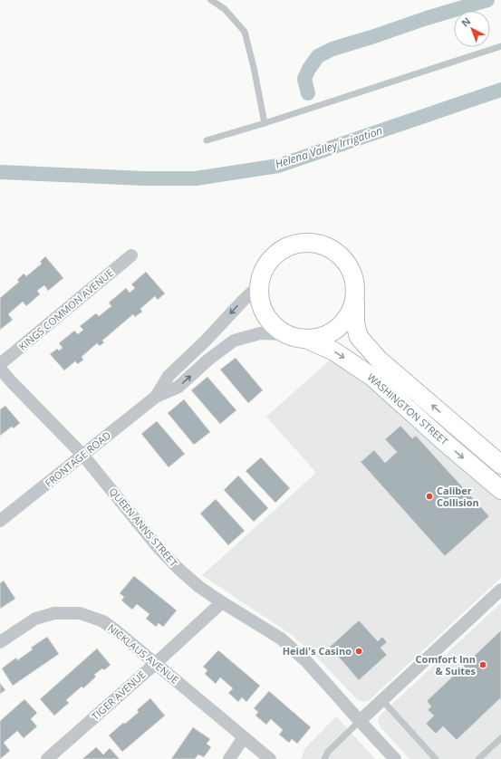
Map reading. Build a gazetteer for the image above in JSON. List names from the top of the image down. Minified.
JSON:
{"streets":{"street":["KINGS COMMON AVENUE","WASHINGTON STREET","FRONTAGE ROAD","QUEEN ANNS STREET","NICKLAUS AVENUE","TIGER AVENUE"]},"crossings":[["WASHINGTON STREET","FRONTAGE ROAD"],["FRONTAGE ROAD","QUEEN ANNS STREET"],["QUEEN ANNS STREET","TIGER AVENUE"],["NICKLAUS AVENUE","TIGER AVENUE"]],"water":["Helena Valley Irrigation"],"places":["Caliber Collision","Heidi's Casino","Comfort Inn & Suites"],"north":"top left"}
